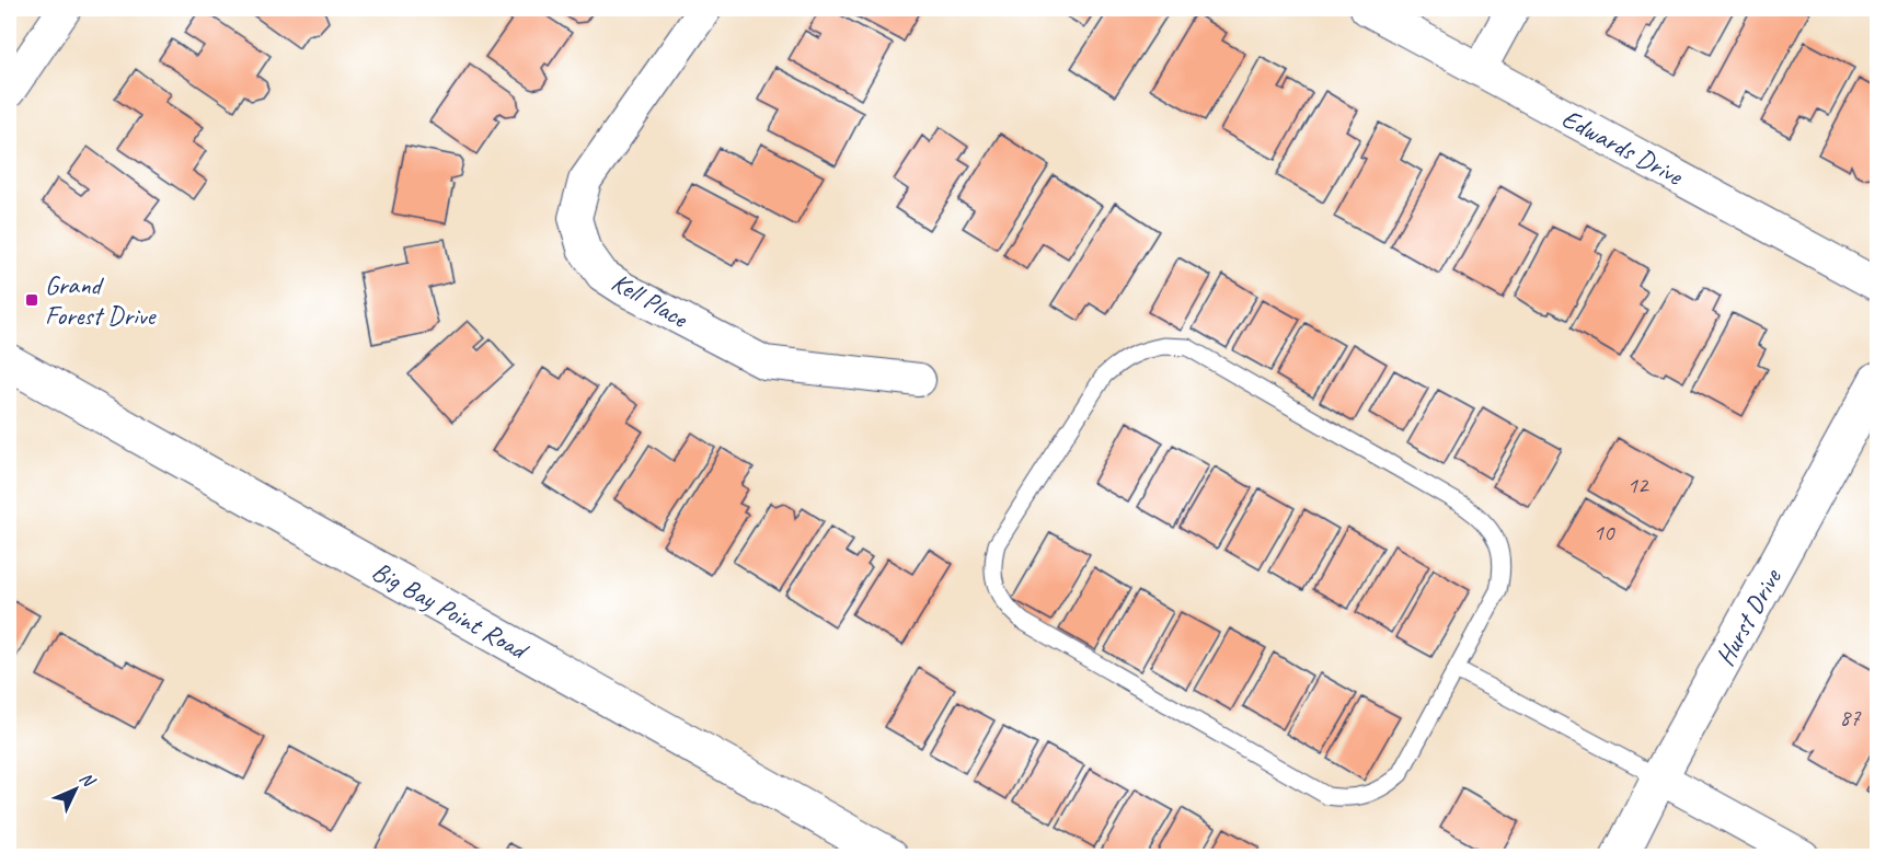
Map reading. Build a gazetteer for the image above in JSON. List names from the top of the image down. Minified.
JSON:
{"streets":{"main road":["Big Bay Point Road","Hurst Drive"],"street":["Edwards Drive","Kell Place"]},"places":{"transit":["Grand Forest Drive"]},"house_numbers":["12","10","87"],"north":"top right"}
